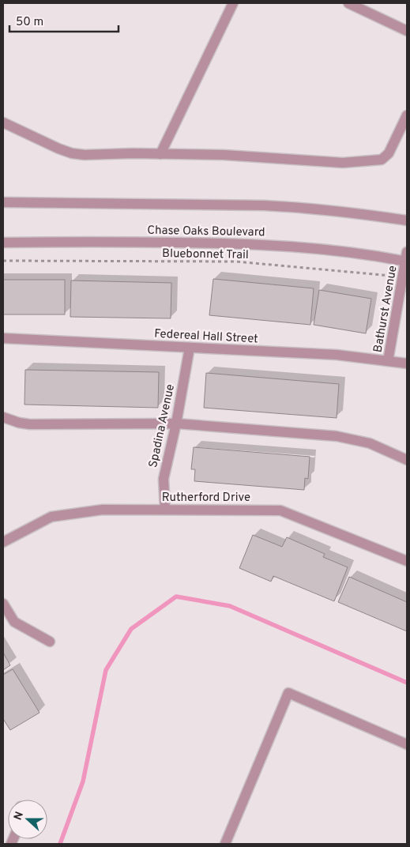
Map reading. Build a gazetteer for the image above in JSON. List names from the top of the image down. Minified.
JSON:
{"streets":{"street":["Chase Oaks Boulevard","Bathurst Avenue","Federeal Hall Street","Spadina Avenue","Rutherford Drive"],"path":["Bluebonnet Trail"]},"crossings":[["Chase Oaks Boulevard","Bathurst Avenue"],["Bluebonnet Trail","Bathurst Avenue"],["Bathurst Avenue","Federeal Hall Street"],["Federeal Hall Street","Spadina Avenue"],["Spadina Avenue","Rutherford Drive"]],"scale_bar":"50 m","north":"left"}
